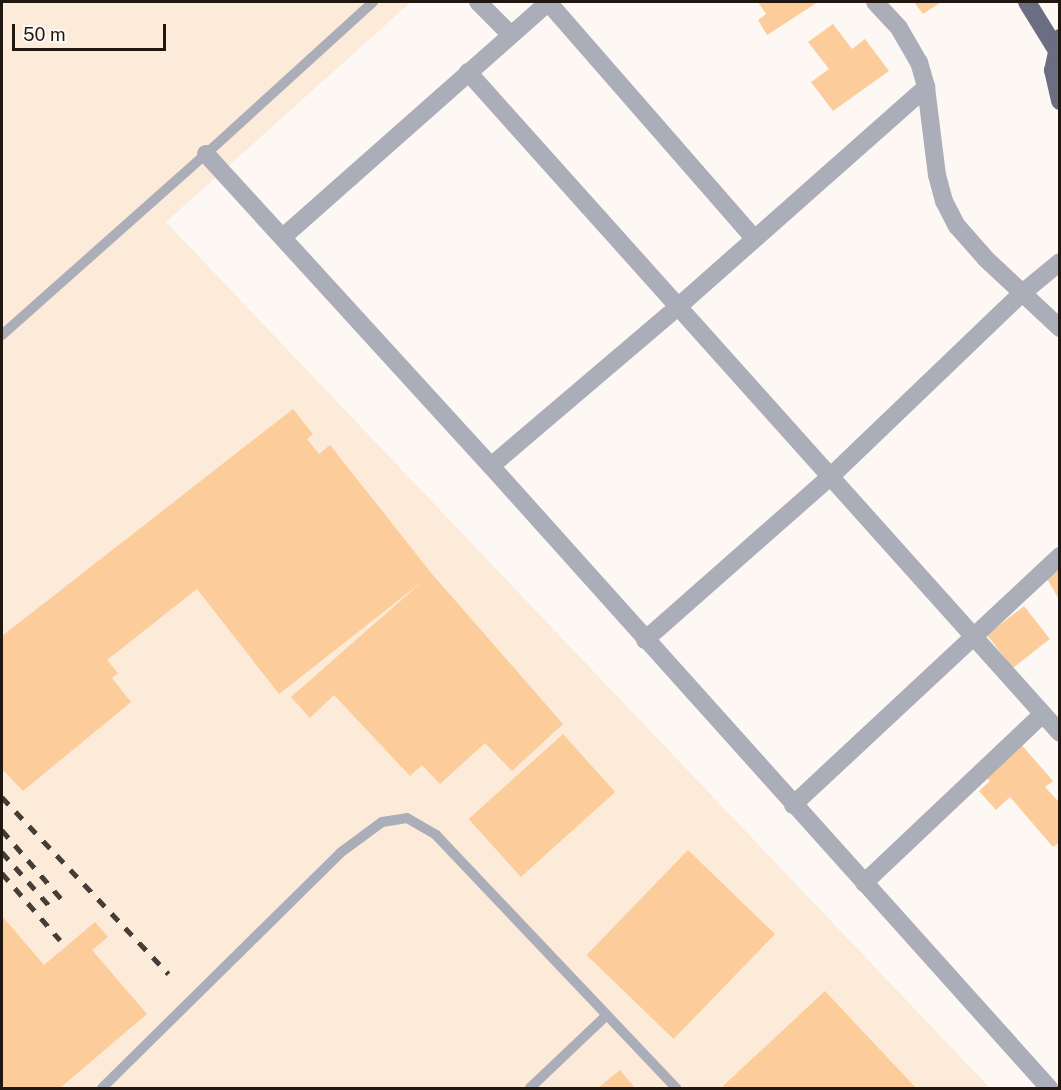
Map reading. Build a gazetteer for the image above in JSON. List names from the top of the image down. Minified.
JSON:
{"scale_bar":"50 m"}
